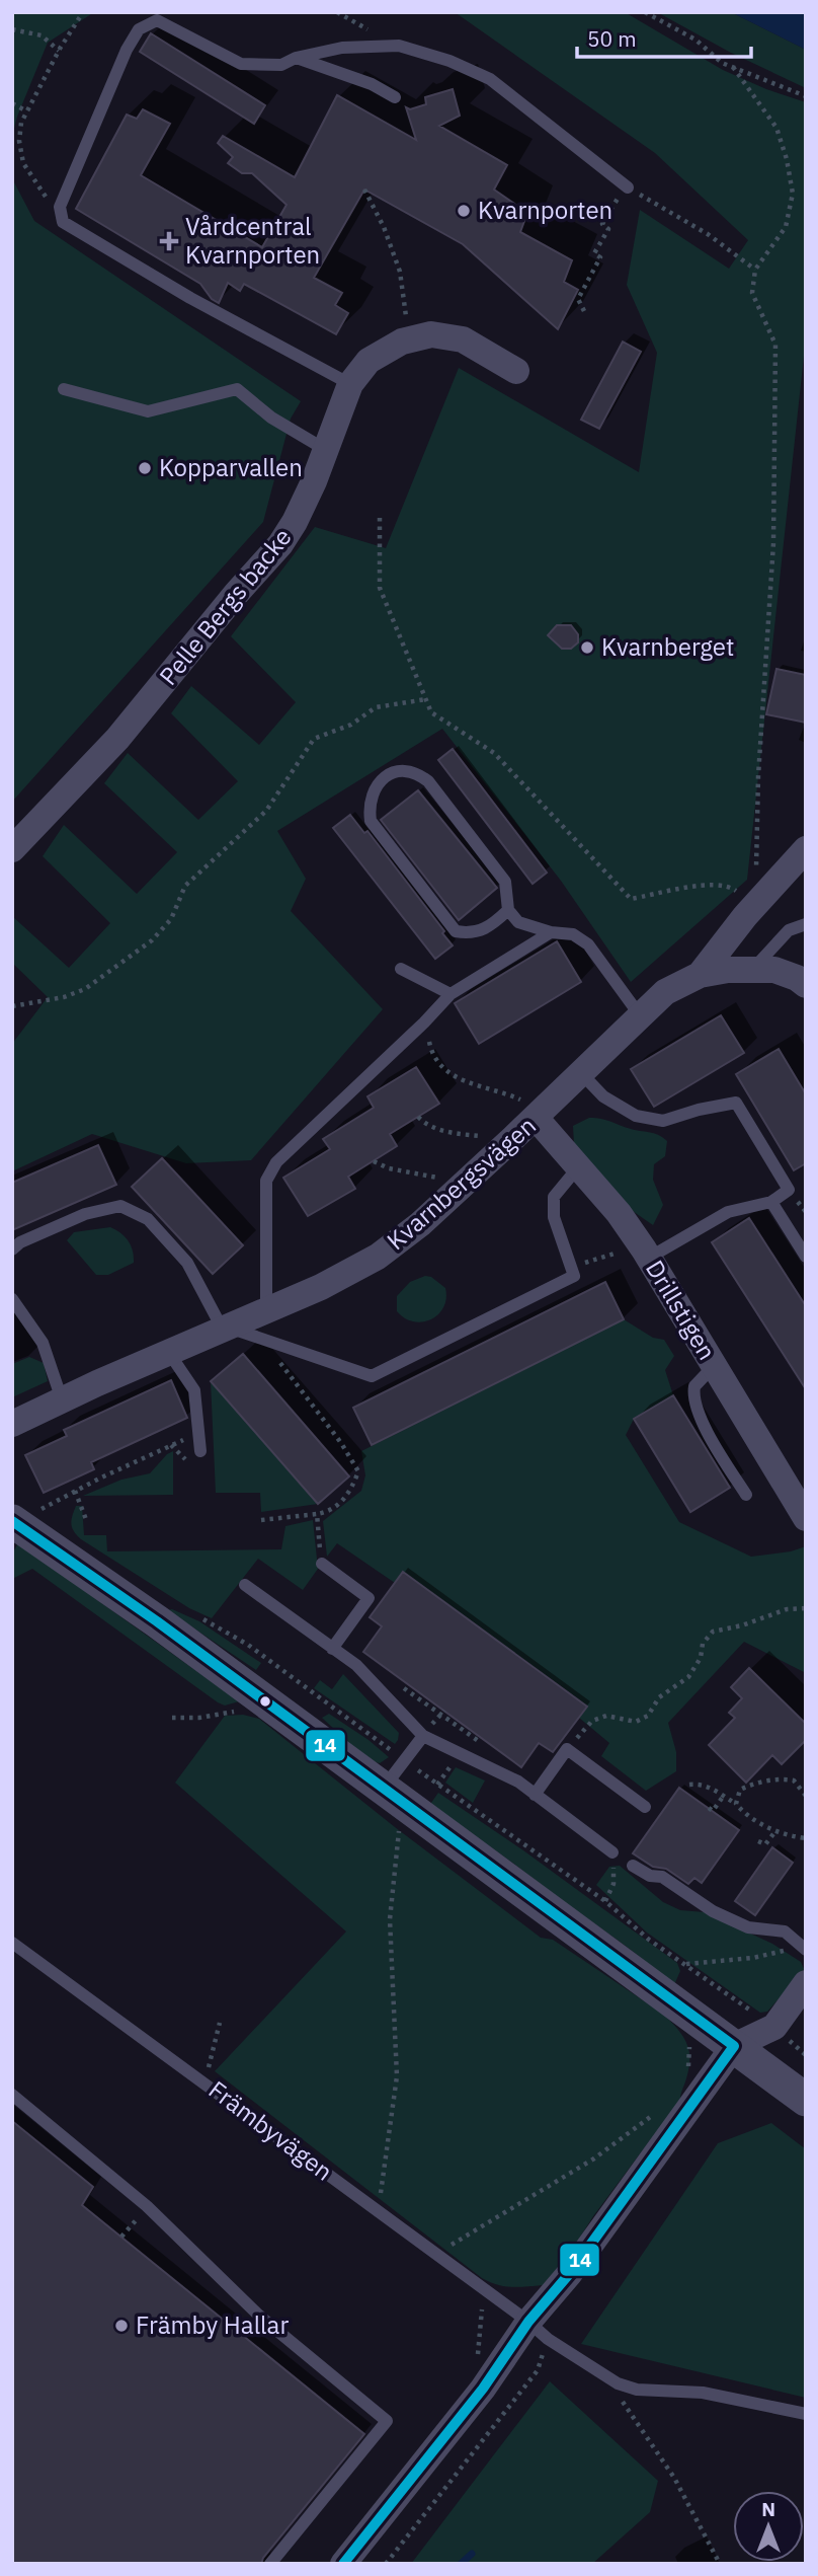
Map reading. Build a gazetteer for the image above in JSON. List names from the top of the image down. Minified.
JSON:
{"streets":{"street":["Pelle Bergs backe","Kvarnbergsvägen","Drillstigen"],"lane":["Främbyvägen"]},"crossings":[["Kvarnbergsvägen","Drillstigen"]],"places":{"other":["Kvarnporten","Kopparvallen","Kvarnberget","Främby Hallar"],"health":["Vårdcentral Kvarnporten"]},"lines":["transit line 14"],"scale_bar":"50 m","north":"top"}
